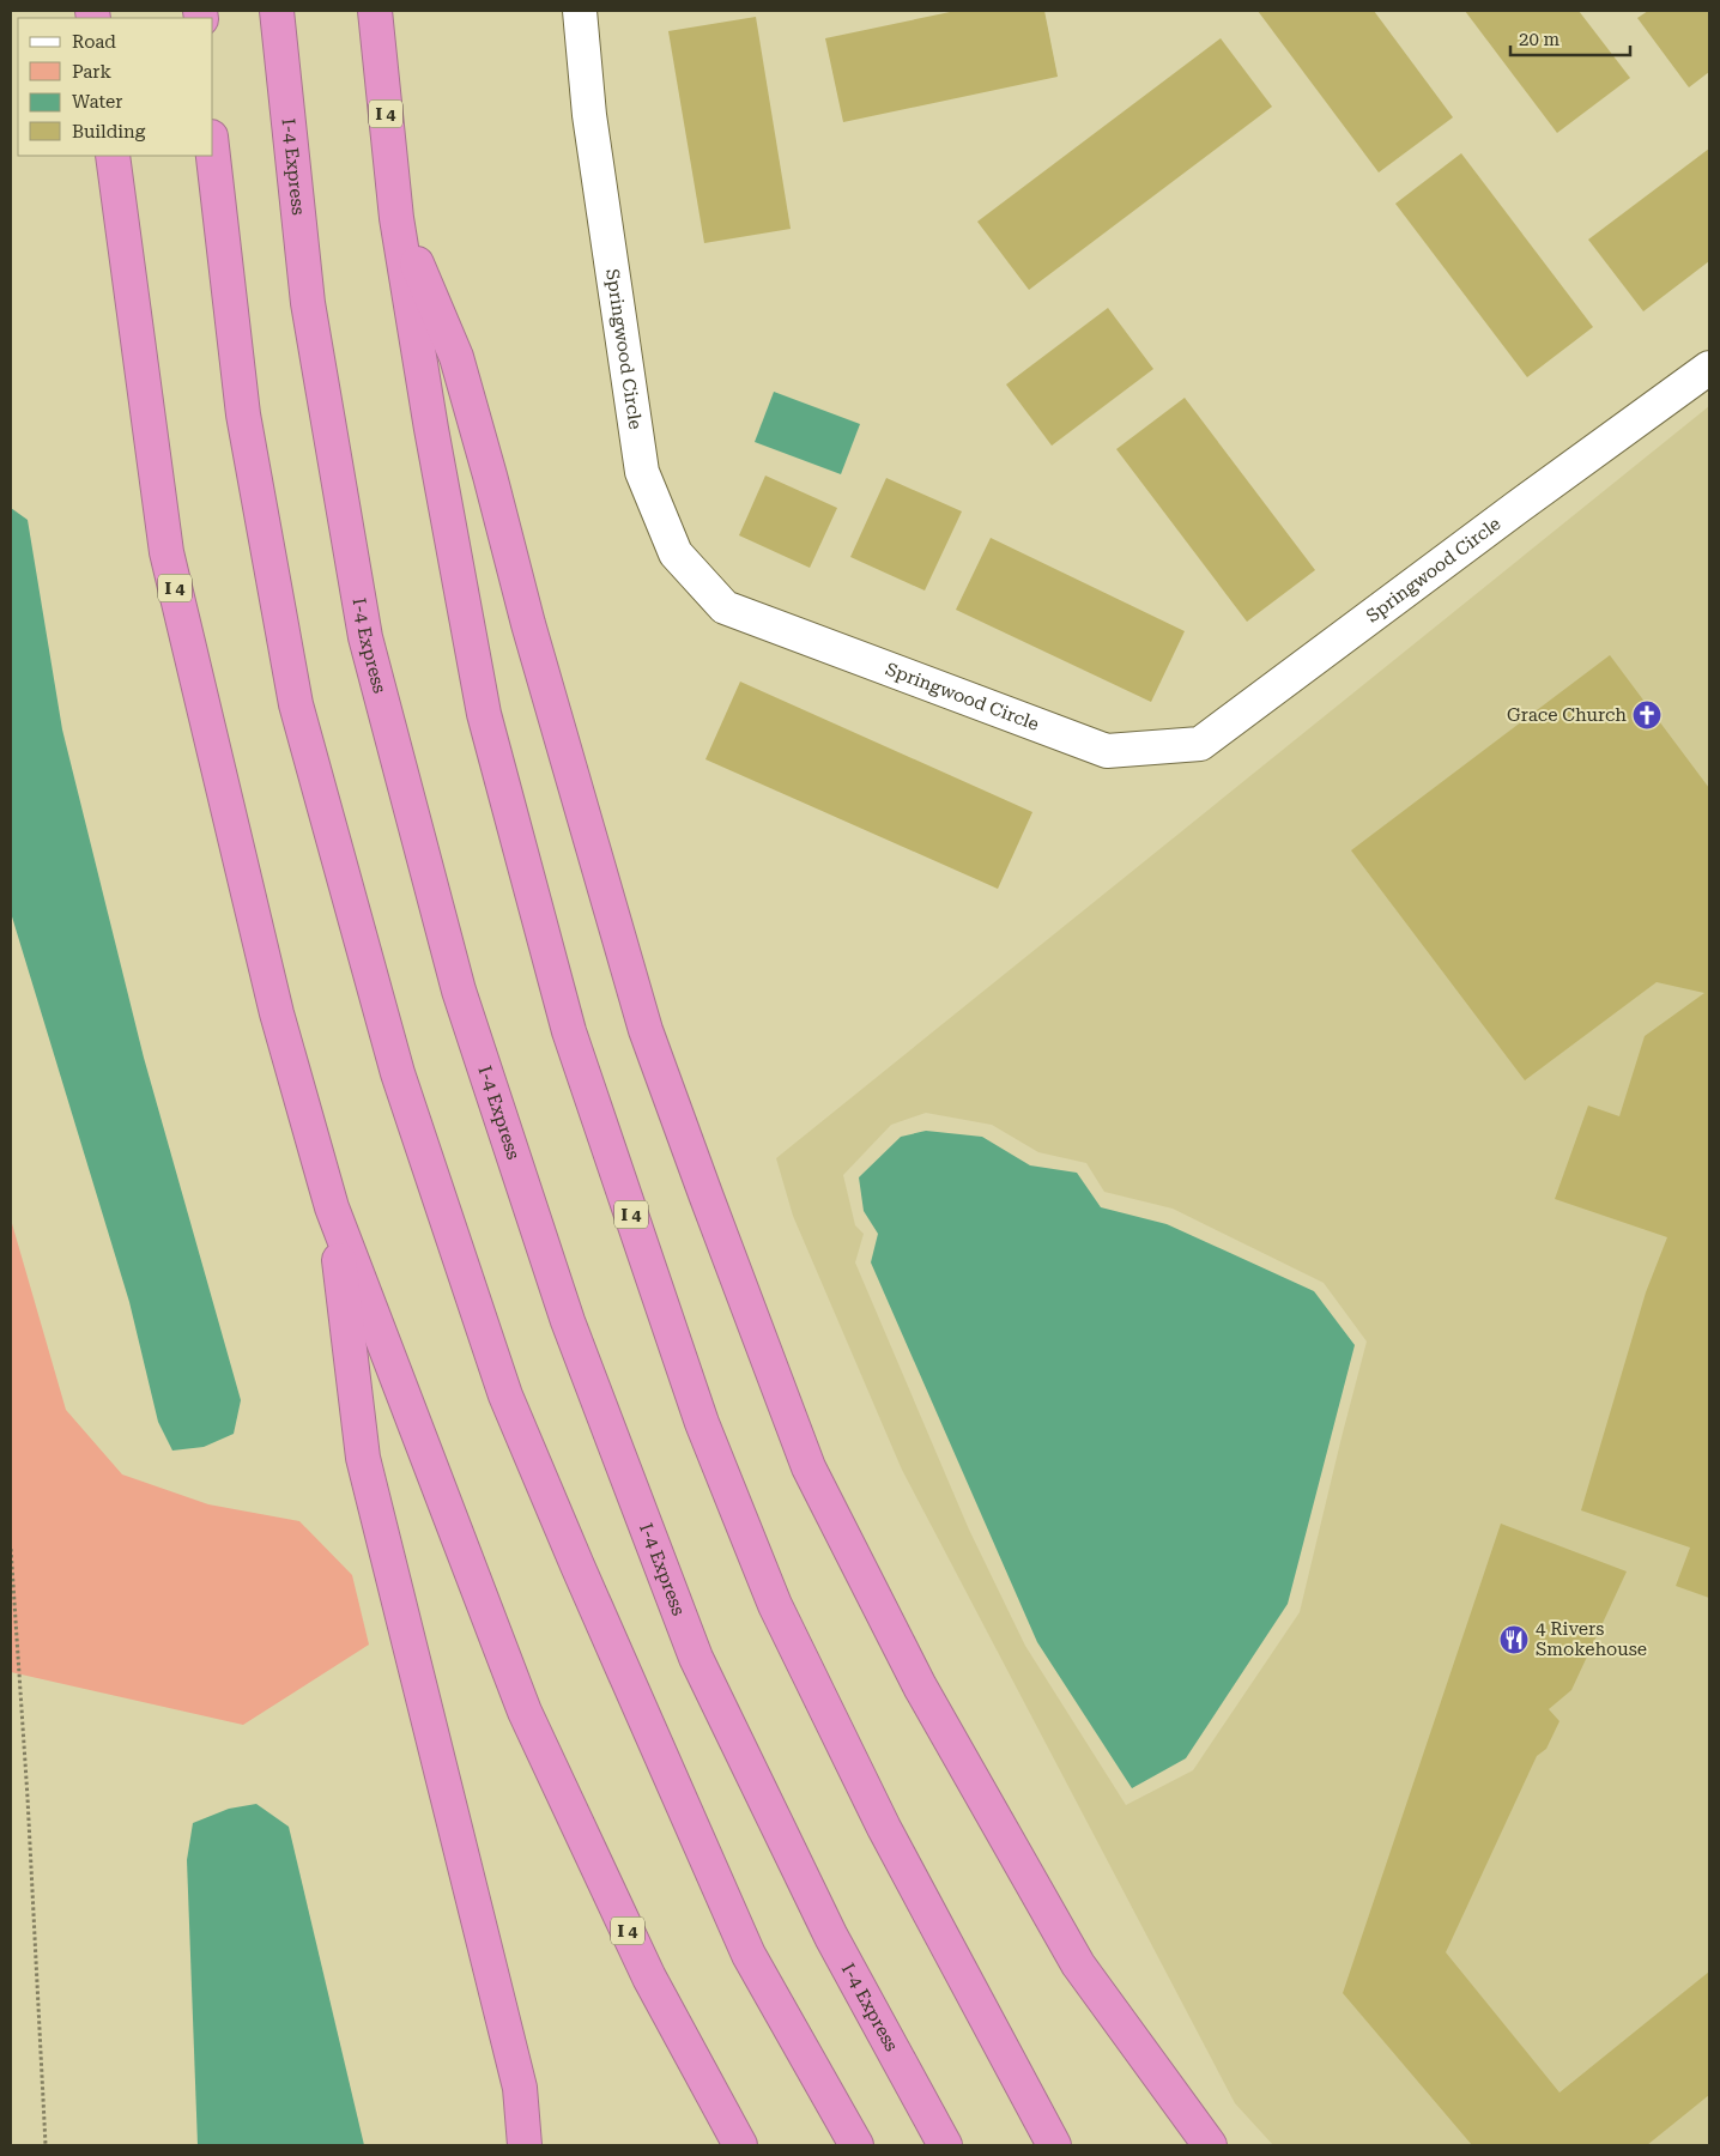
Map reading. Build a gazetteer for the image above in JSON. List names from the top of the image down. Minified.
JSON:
{"streets":{"highway":["I 4","I-4 Express"],"street":["Springwood Circle"]},"places":{"church":["Grace Church"],"restaurant":["4 Rivers Smokehouse"]},"legend":["Road","Park","Water","Building"],"scale_bar":"20 m"}
